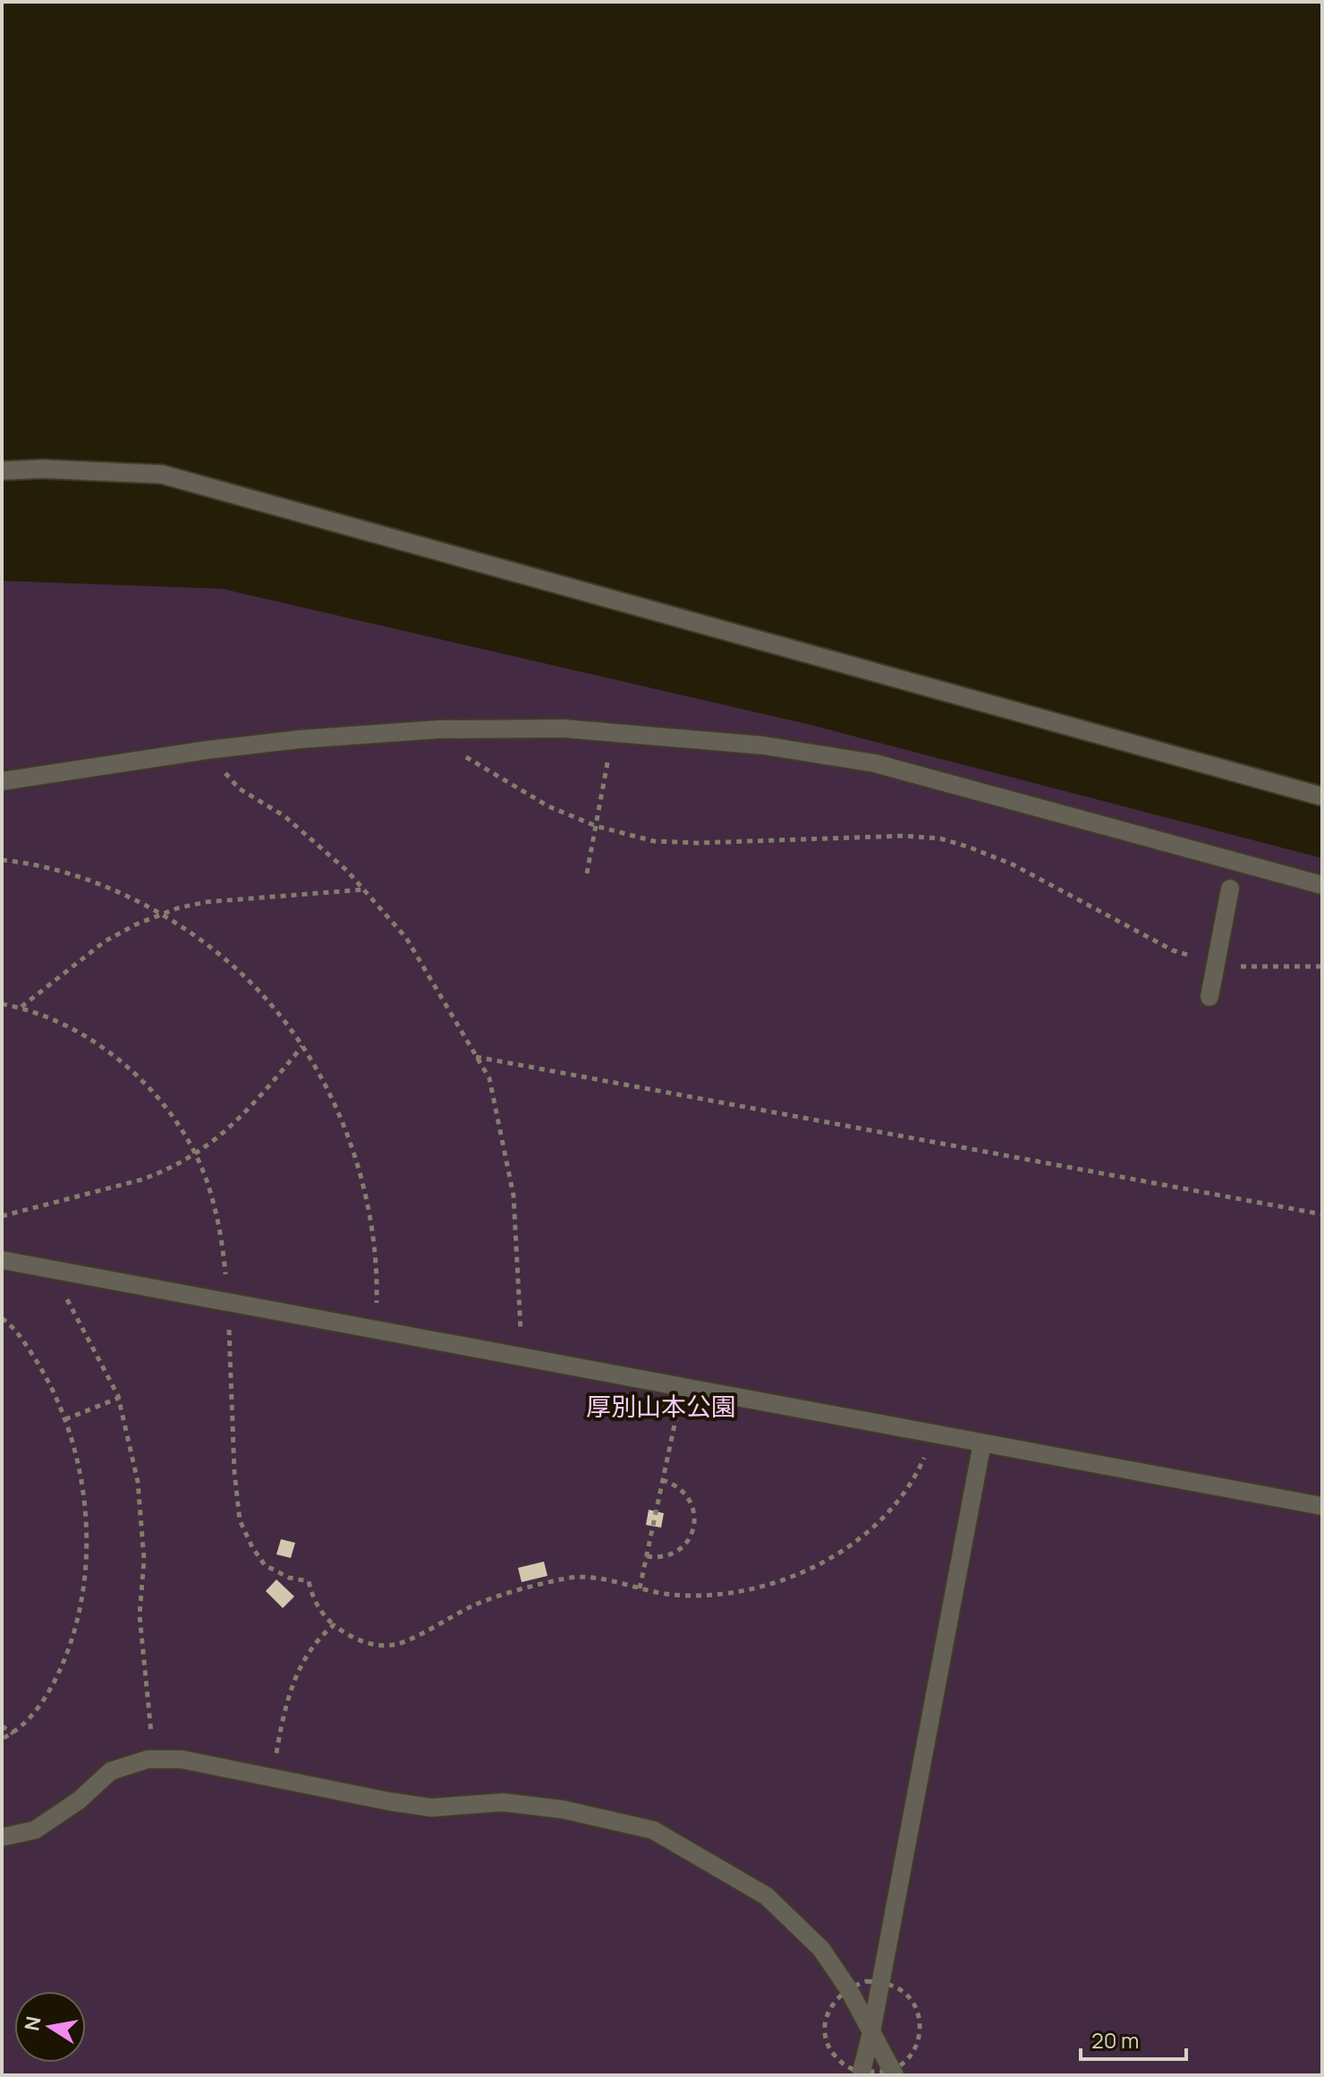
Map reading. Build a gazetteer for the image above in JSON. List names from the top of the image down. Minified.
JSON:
{"parks":["厚別山本公園"],"scale_bar":"20 m","north":"left"}
